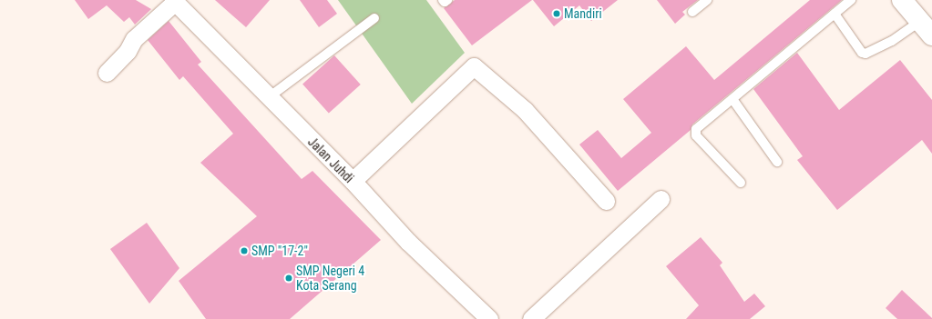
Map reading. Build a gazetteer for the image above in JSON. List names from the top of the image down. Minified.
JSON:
{"streets":{"street":["Jalan Juhdi"]},"places":["Mandiri","SMP \"17-2\"","SMP Negeri 4 Kota Serang"]}
